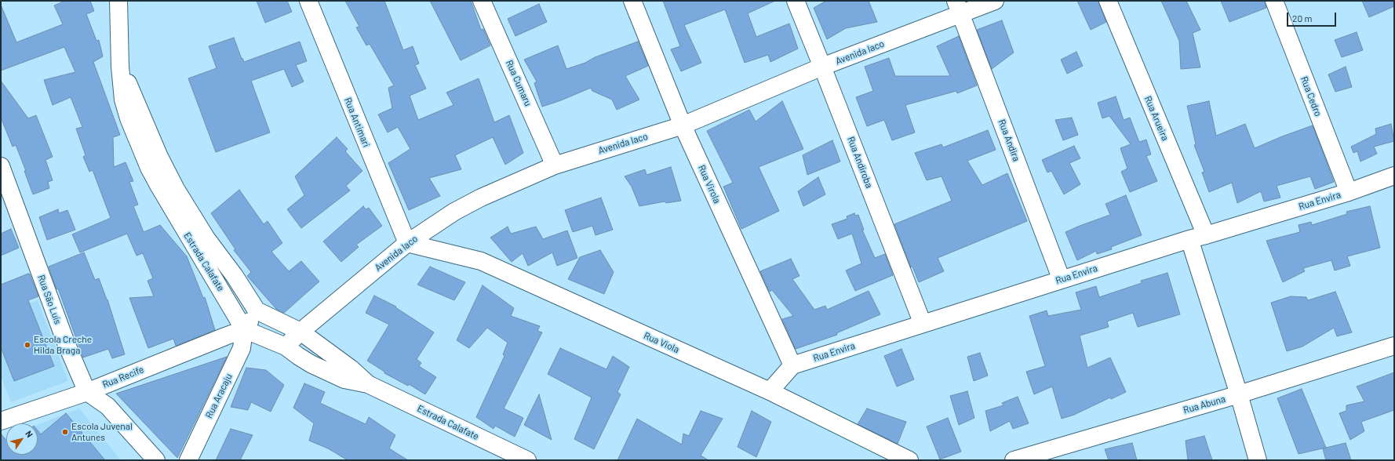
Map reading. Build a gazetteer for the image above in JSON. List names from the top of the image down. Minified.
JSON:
{"streets":{"street":["Avenida Iaco","Rua Cumaru","Rua Cedro","Rua Arueira","Rua Antimari","Rua Andira","Rua Andiroba","Rua Virola","Rua Envira","Estrada Calafate","Rua São Luís","Rua Viola","Rua Recife","Rua Aracaju","Rua Abuna"]},"crossings":[["Avenida Iaco","Rua Cumaru"],["Avenida Iaco","Rua Antimari"],["Avenida Iaco","Rua Andira"],["Avenida Iaco","Rua Andiroba"],["Avenida Iaco","Rua Virola"],["Avenida Iaco","Estrada Calafate"],["Avenida Iaco","Rua Viola"],["Rua Cedro","Rua Envira"],["Rua Arueira","Rua Envira"],["Rua Arueira","Rua Abuna"],["Rua Antimari","Rua Viola"],["Rua Andira","Rua Envira"],["Rua Andiroba","Rua Envira"],["Rua Virola","Rua Envira"],["Estrada Calafate","Rua Recife"],["Estrada Calafate","Rua Aracaju"],["Rua São Luís","Rua Recife"],["Rua Recife","Rua Aracaju"]],"places":["Escola Creche Hilda Braga","Escola Juvenal Antunes"],"scale_bar":"20 m","north":"top right"}
